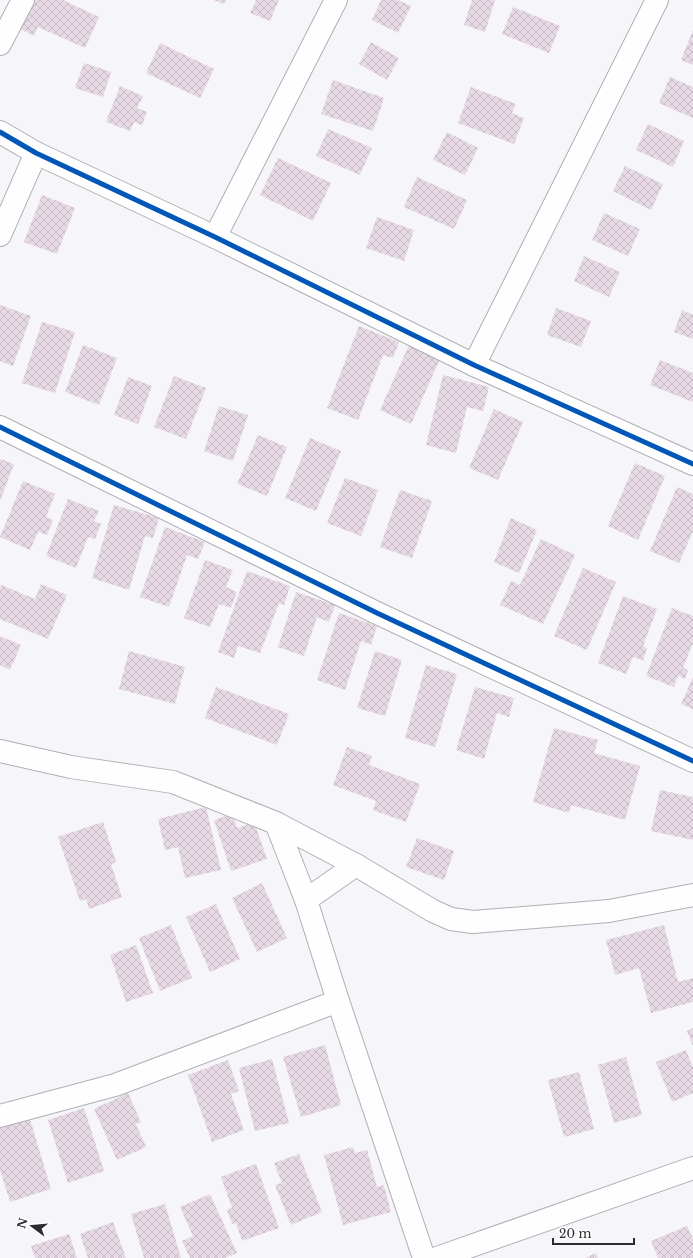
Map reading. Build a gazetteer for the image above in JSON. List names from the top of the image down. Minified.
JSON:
{"scale_bar":"20 m","north":"left"}
